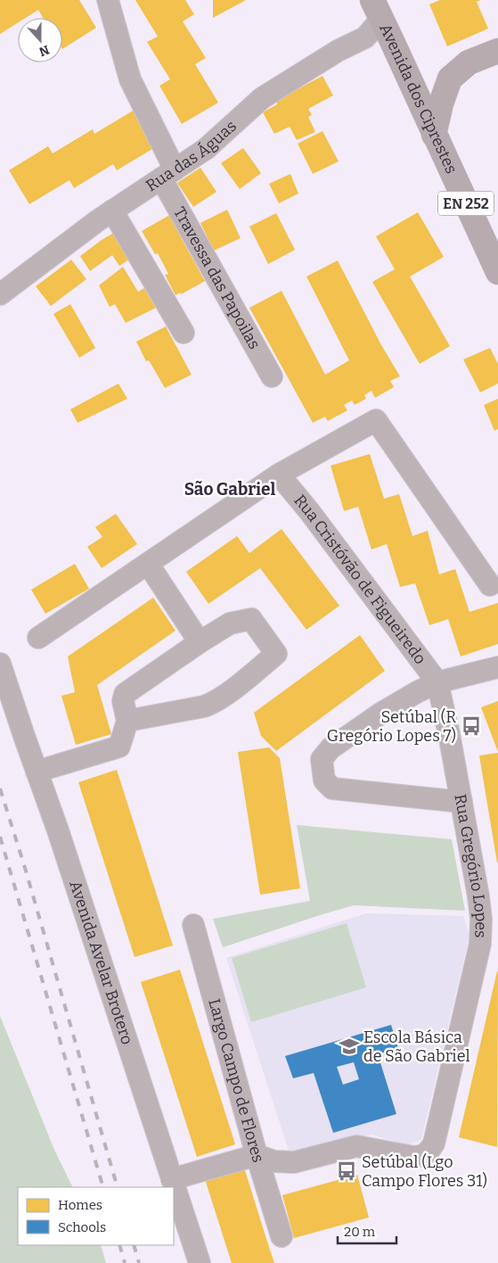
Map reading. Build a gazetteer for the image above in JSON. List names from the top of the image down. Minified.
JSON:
{"streets":{"main road":["Avenida dos Ciprestes","EN 252"],"street":["Rua das Águas","Travessa das Papoilas","Rua Cristóvão de Figueiredo","Rua Gregório Lopes","Avenida Avelar Brotero","Largo Campo de Flores"]},"crossings":[["Avenida dos Ciprestes","Rua das Águas"],["Rua das Águas","Travessa das Papoilas"],["Rua Cristóvão de Figueiredo","Rua Gregório Lopes"],["Rua Gregório Lopes","Largo Campo de Flores"]],"districts":["São Gabriel"],"places":{"bus stop":["Setúbal (R Gregório Lopes 7)","Setúbal (Lgo Campo Flores 31)"],"school or university":["Escola Básica de São Gabriel"]},"legend":["Homes","Schools"],"scale_bar":"20 m","north":"bottom"}
